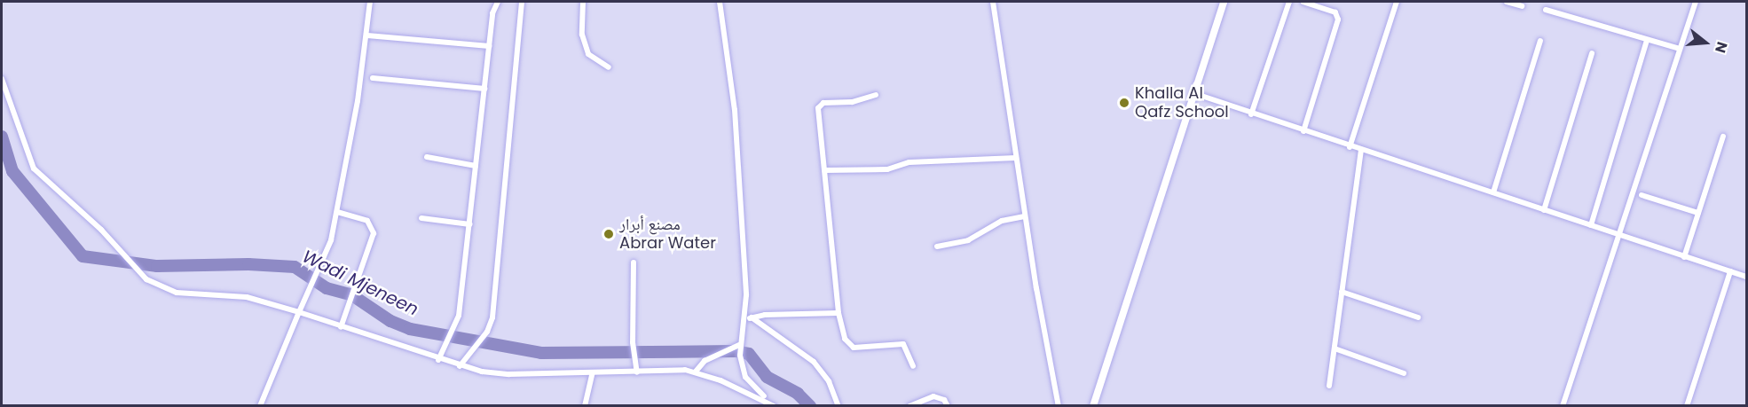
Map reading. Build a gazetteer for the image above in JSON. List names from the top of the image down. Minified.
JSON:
{"water":["Wadi Mjeneen"],"places":["Khalla Al Qafz School","مصنع أبرار Abrar Water"],"north":"right"}
